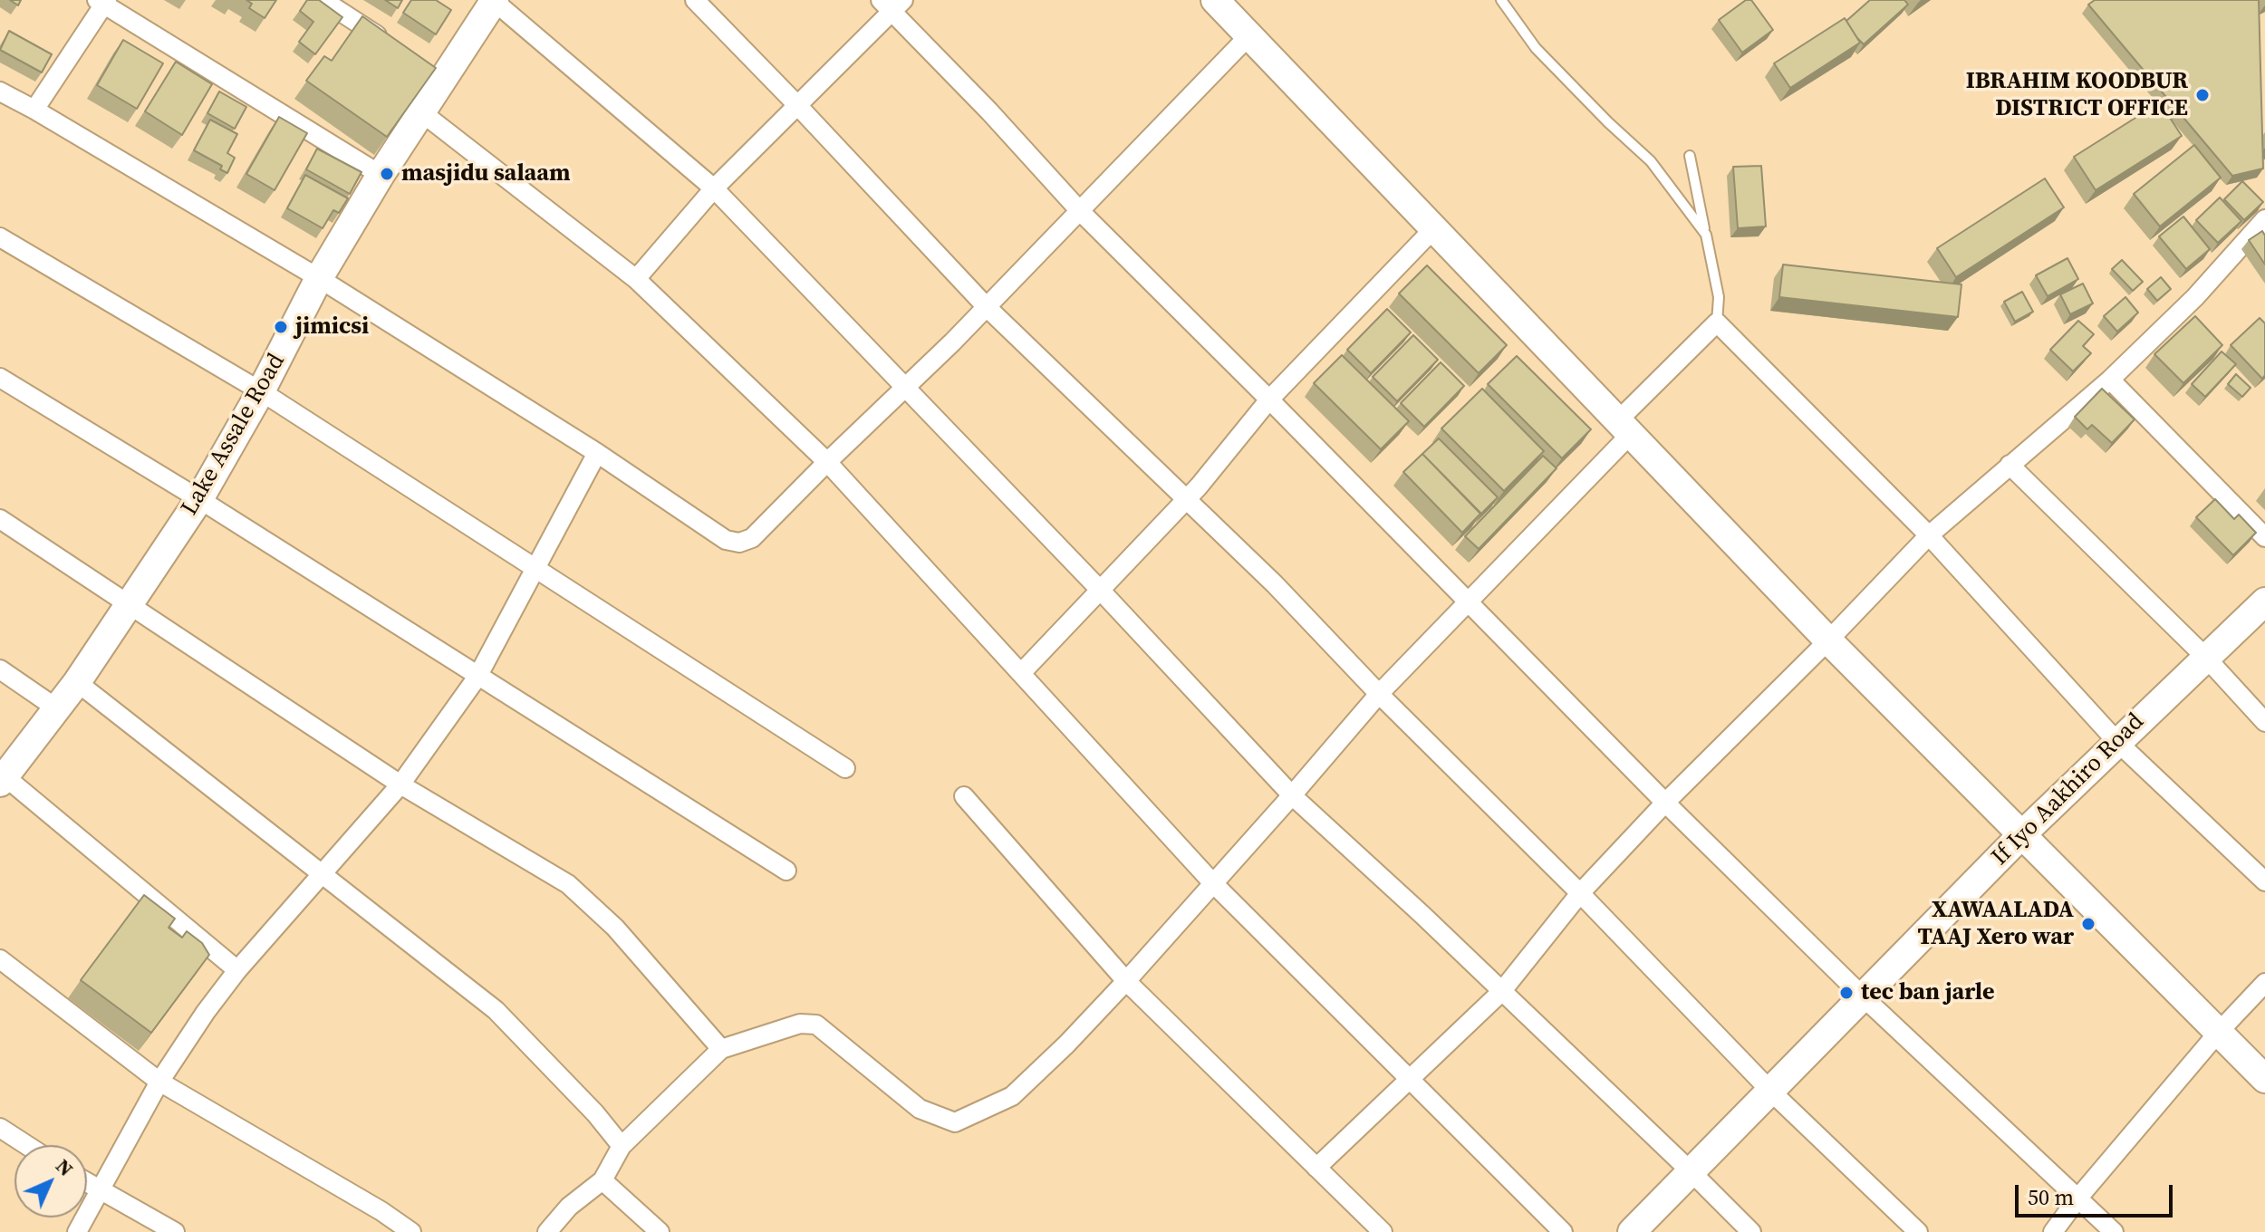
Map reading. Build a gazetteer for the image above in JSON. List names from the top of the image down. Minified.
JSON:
{"streets":{"street":["Lake Assale Road","If Iyo Aakhiro Road"]},"places":["IBRAHIM KOODBUR DISTRICT OFFICE","masjidu salaam","jimicsi","XAWAALADA TAAJ Xero war","tec ban jarle"],"scale_bar":"50 m","north":"top right"}
